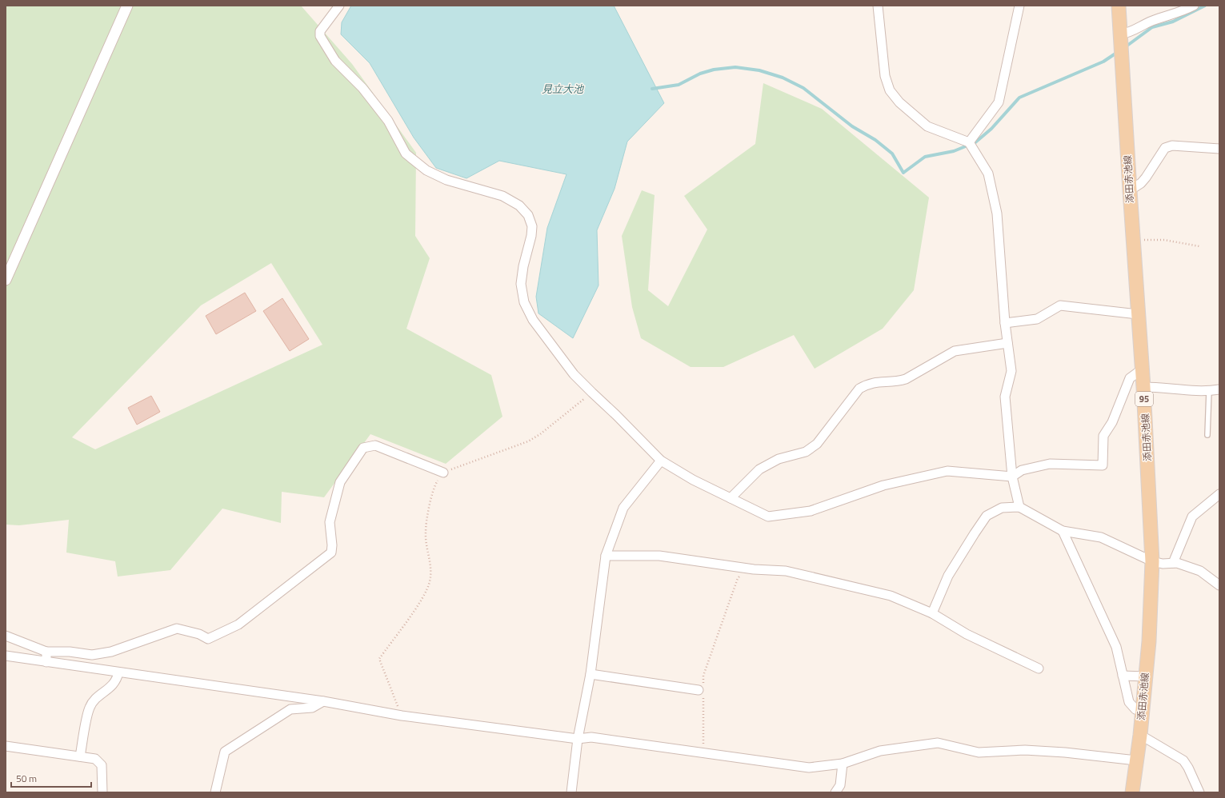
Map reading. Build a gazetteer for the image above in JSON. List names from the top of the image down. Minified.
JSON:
{"streets":{"main road":["添田赤池線","95"]},"water":["見立大池"],"scale_bar":"50 m"}
